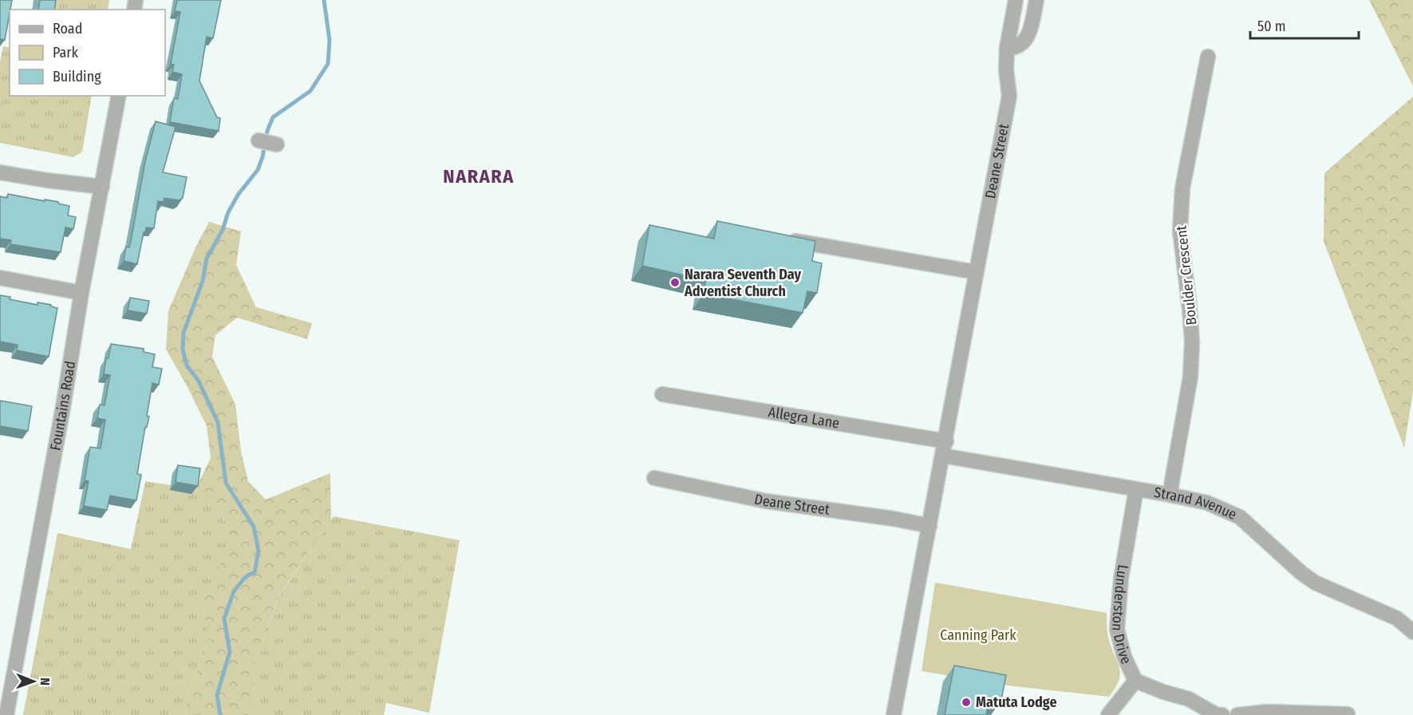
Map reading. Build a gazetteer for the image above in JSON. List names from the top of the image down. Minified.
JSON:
{"streets":{"street":["Deane Street","Boulder Crescent","Fountains Road","Allegra Lane","Strand Avenue","Lunderston Drive"]},"crossings":[["Deane Street","Allegra Lane"],["Deane Street","Strand Avenue"],["Boulder Crescent","Strand Avenue"],["Strand Avenue","Lunderston Drive"]],"districts":["NARARA"],"parks":["Canning Park"],"places":["Narara Seventh Day Adventist Church","Matuta Lodge"],"legend":["Road","Park","Building"],"scale_bar":"50 m","north":"right"}
